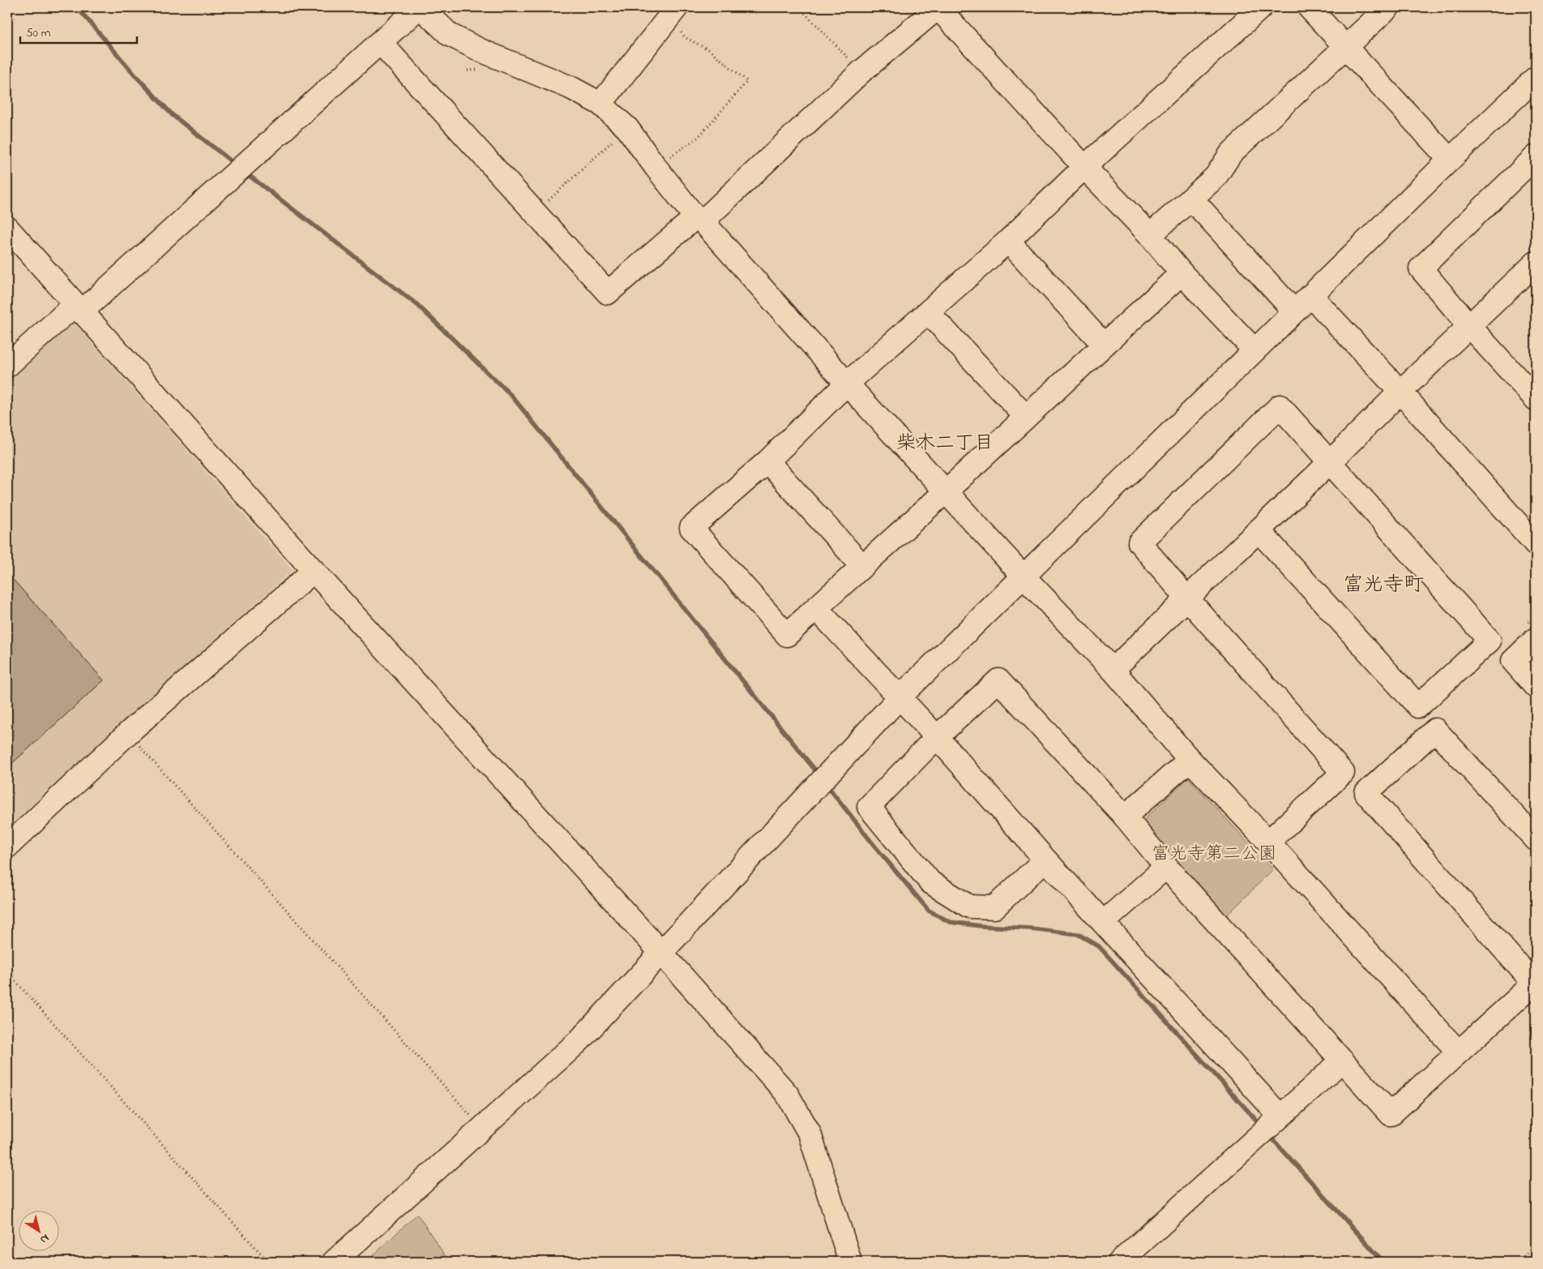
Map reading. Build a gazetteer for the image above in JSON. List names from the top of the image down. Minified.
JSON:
{"districts":["柴木二丁目","富光寺町"],"parks":["富光寺第二公園"],"scale_bar":"50 m","north":"bottom right"}
